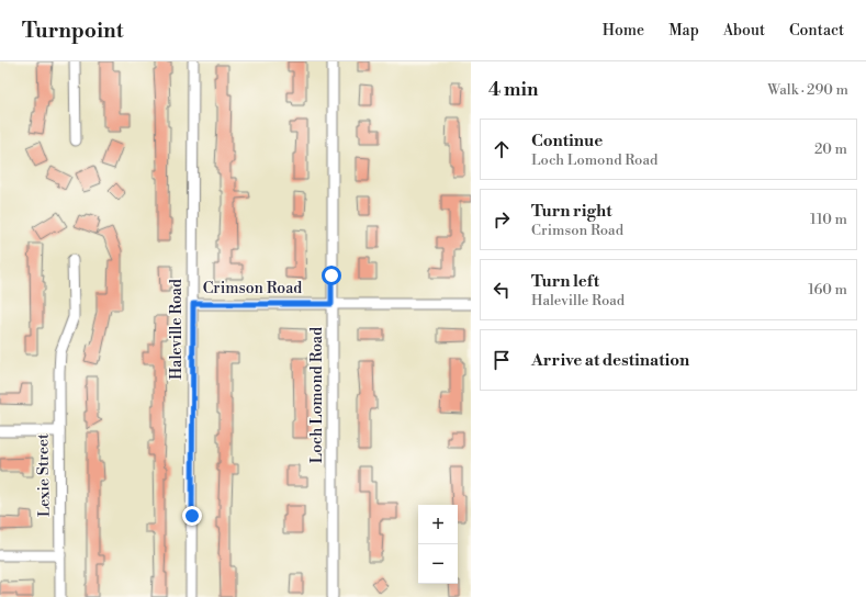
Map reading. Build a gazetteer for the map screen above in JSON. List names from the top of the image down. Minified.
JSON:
{"streets":{"street":["Crimson Road","Haleville Road","Loch Lomond Road","Lexie Street"]},"crossings":[["Crimson Road","Haleville Road"],["Crimson Road","Loch Lomond Road"]],"page":{"header":"Turnpoint","nav":["Home","Map","About","Contact"],"heading":["4 min","Walk · 290 m"],"list":[["Continue","Loch Lomond Road","20 m"],["Turn right","Crimson Road","110 m"],["Turn left","Haleville Road","160 m"],"Arrive at destination"],"map_buttons":["+","−"]}}
